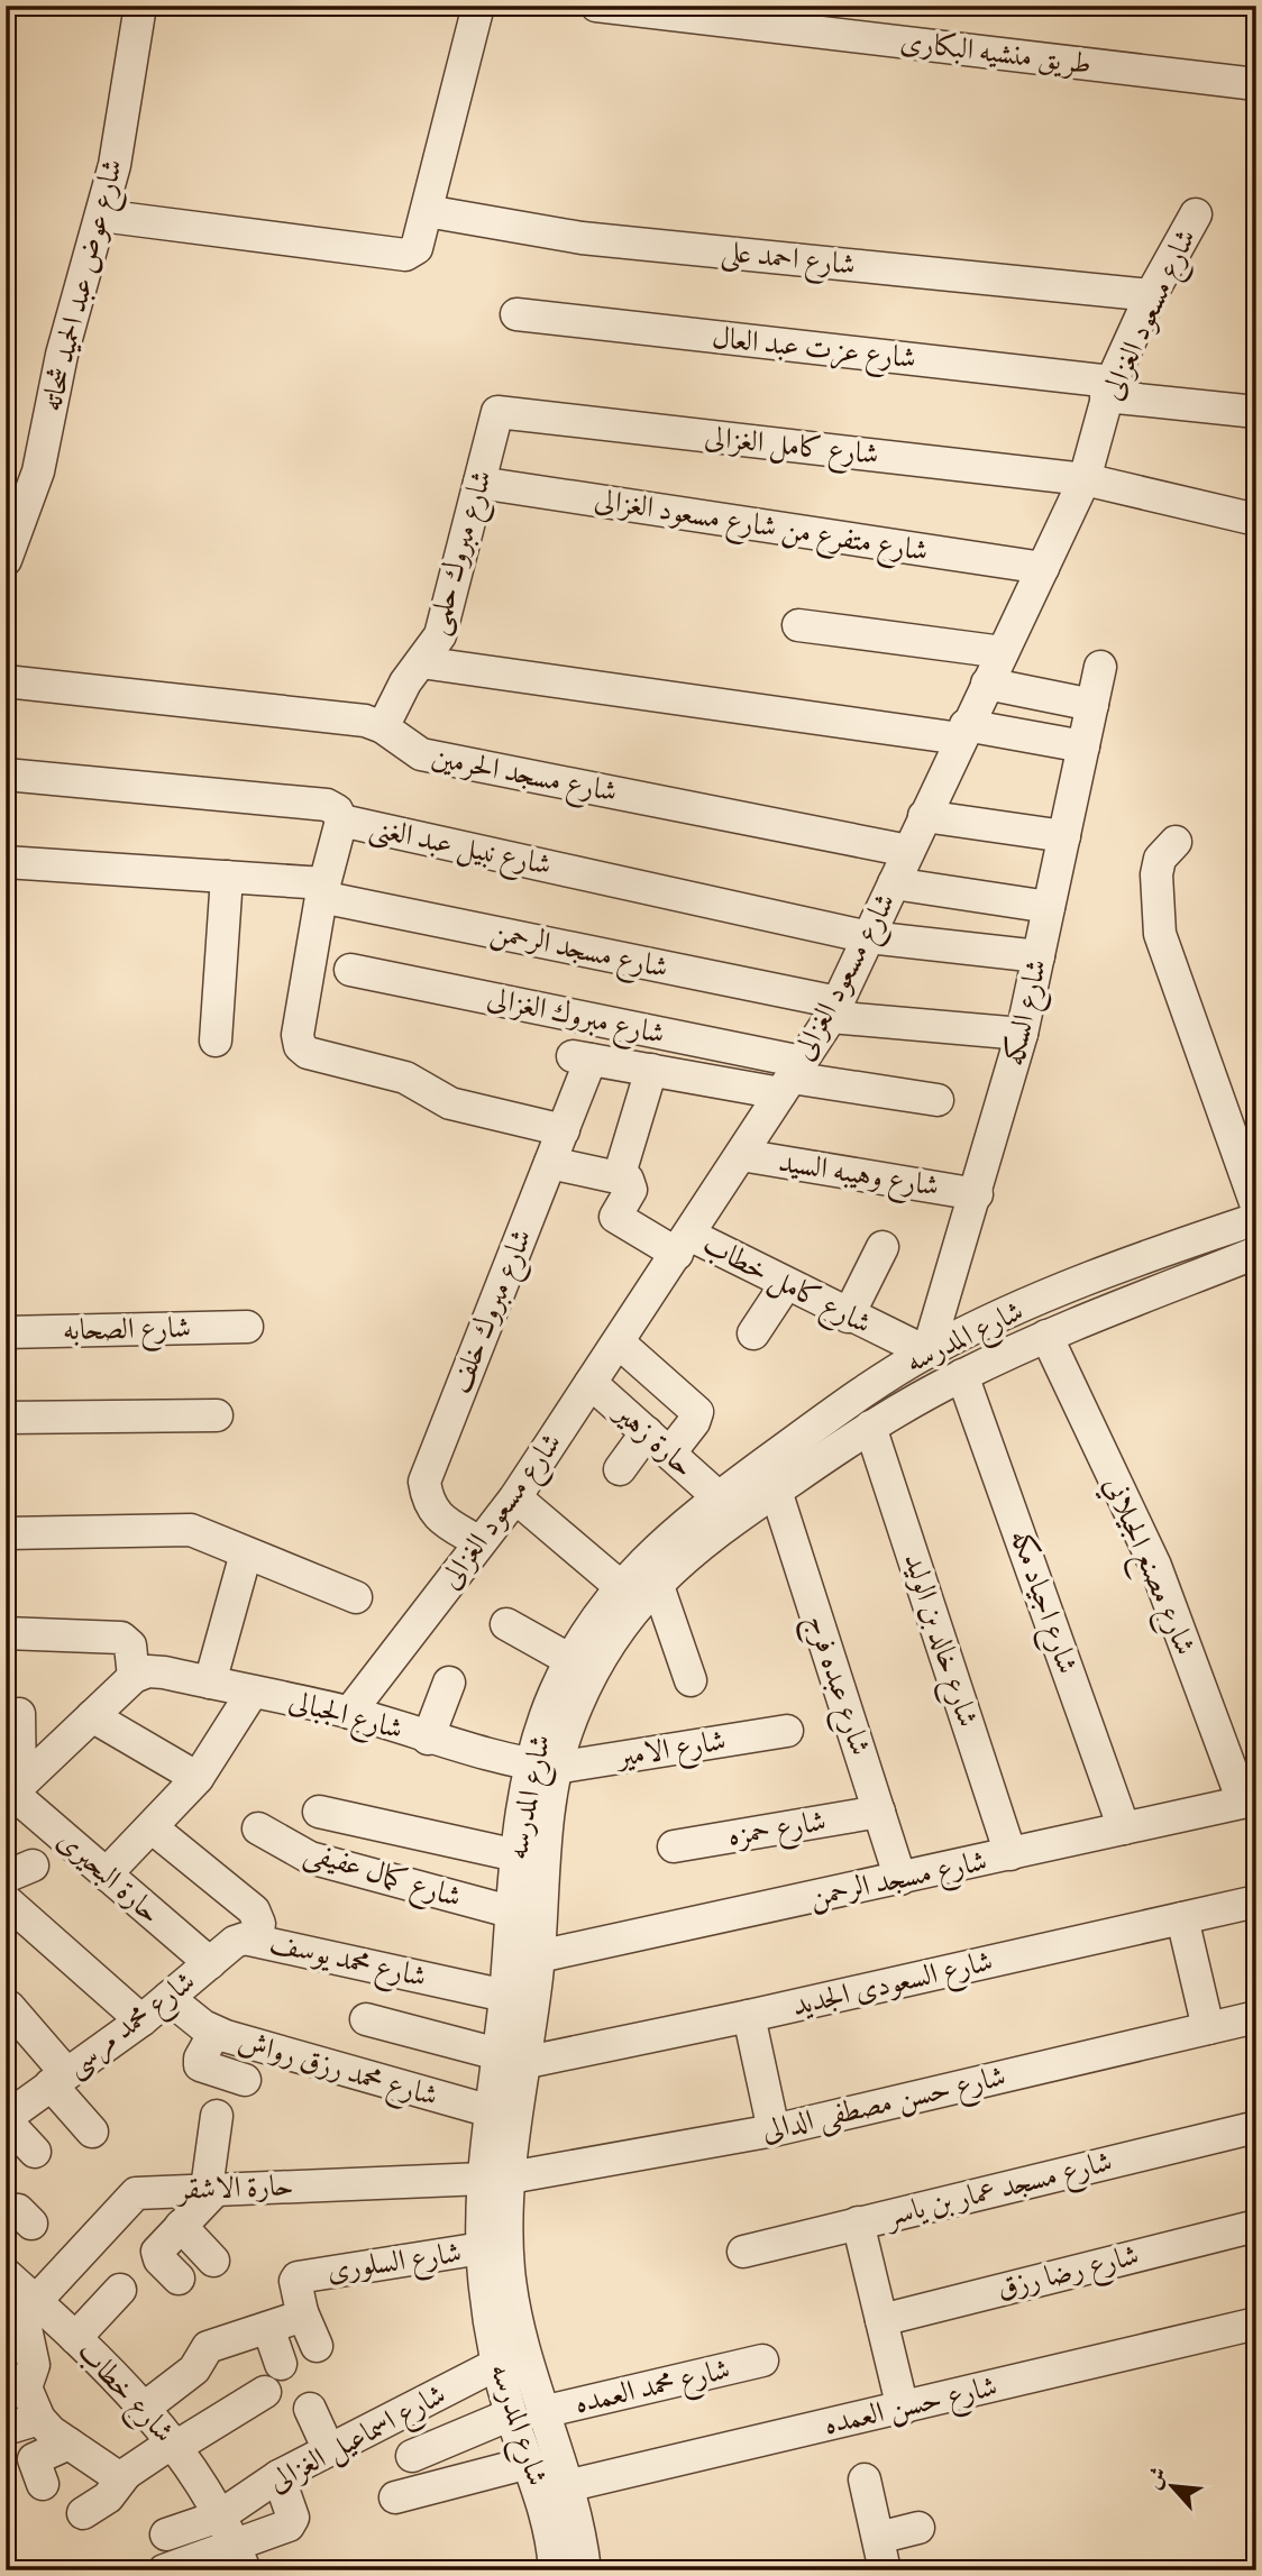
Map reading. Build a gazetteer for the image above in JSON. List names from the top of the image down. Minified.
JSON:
{"streets":{"street":["طريق منشيه البكارى","شارع احمد على","شارع عوض عبد الحميد شحاته","شارع مسعود الغزالى","شارع عزت عبد العال","شارع كامل الغزالى","شارع متفرع من شارع مسعود الغزالى","شارع مبروك حلمى","شارع مسجد الحرمين","شارع نبيل عبد الغنى","شارع مسجد الرحمن","شارع السكه","شارع مبروك الغزالى","شارع وهيبه السيد","شارع كامل خطاب","شارع مبروك خلف","شارع الصحابه","شارع المدرسه","حارة زهير","شارع مصنع الجيلاني","شارع اجياد مكه","شارع خالد بن الوليد","شارع عبده فرج","شارع الجبالى","شارع الامير","شارع حمزه","شارع كمال عفيفى","حارة البحيرى","شارع محمد يوسف","شارع السعودى الجديد","شارع محمد مرسى","شارع محمد رزق رواش","شارع حسن مصطفى الدالى","حارة الاشقر","شارع مسجد عمار بن ياسر","شارع السلورى","شارع رضا رزق","شارع محمد العمده","شارع خطاب","شارع حسن العمده","شارع اسماعيل الغزالى"]},"crossings":[["شارع احمد على","شارع مسعود الغزالى"],["شارع مسعود الغزالى","شارع عزت عبد العال"],["شارع مسعود الغزالى","شارع كامل الغزالى"],["شارع مسعود الغزالى","شارع متفرع من شارع مسعود الغزالى"],["شارع مسعود الغزالى","شارع مسجد الحرمين"],["شارع مسعود الغزالى","شارع نبيل عبد الغنى"],["شارع مسعود الغزالى","شارع مسجد الرحمن"],["شارع مسعود الغزالى","شارع مبروك الغزالى"],["شارع مسعود الغزالى","شارع وهيبه السيد"],["شارع مسعود الغزالى","شارع كامل خطاب"],["شارع مسعود الغزالى","شارع مبروك خلف"],["شارع مسعود الغزالى","حارة زهير"],["شارع مسعود الغزالى","شارع الجبالى"],["شارع كامل الغزالى","شارع مبروك حلمى"],["شارع متفرع من شارع مسعود الغزالى","شارع مبروك حلمى"],["شارع مبروك حلمى","شارع مسجد الحرمين"],["شارع نبيل عبد الغنى","شارع السكه"],["شارع مسجد الرحمن","شارع السكه"],["شارع مسجد الرحمن","شارع المدرسه"],["شارع مسجد الرحمن","شارع مصنع الجيلاني"],["شارع مسجد الرحمن","شارع اجياد مكه"],["شارع مسجد الرحمن","شارع خالد بن الوليد"],["شارع مسجد الرحمن","شارع عبده فرج"],["شارع السكه","شارع وهيبه السيد"],["شارع السكه","شارع كامل خطاب"],["شارع السكه","شارع المدرسه"],["شارع مبروك الغزالى","شارع مبروك خلف"],["شارع كامل خطاب","شارع المدرسه"],["شارع المدرسه","حارة زهير"],["شارع المدرسه","شارع مصنع الجيلاني"],["شارع المدرسه","شارع اجياد مكه"],["شارع المدرسه","شارع خالد بن الوليد"],["شارع المدرسه","شارع عبده فرج"],["شارع المدرسه","شارع الجبالى"],["شارع المدرسه","شارع الامير"],["شارع المدرسه","شارع كمال عفيفى"],["شارع المدرسه","شارع محمد يوسف"],["شارع المدرسه","شارع السعودى الجديد"],["شارع المدرسه","شارع محمد رزق رواش"],["شارع المدرسه","شارع حسن مصطفى الدالى"],["شارع المدرسه","حارة الاشقر"],["شارع المدرسه","شارع السلورى"],["شارع المدرسه","شارع محمد العمده"],["شارع المدرسه","شارع حسن العمده"],["شارع المدرسه","شارع اسماعيل الغزالى"],["شارع عبده فرج","شارع حمزه"],["شارع الجبالى","شارع الامير"],["حارة البحيرى","شارع محمد مرسى"],["شارع محمد يوسف","شارع محمد مرسى"],["شارع محمد مرسى","شارع محمد رزق رواش"],["شارع حسن مصطفى الدالى","حارة الاشقر"],["حارة الاشقر","شارع خطاب"],["شارع السلورى","شارع خطاب"],["شارع خطاب","شارع اسماعيل الغزالى"]],"north":"top left"}
